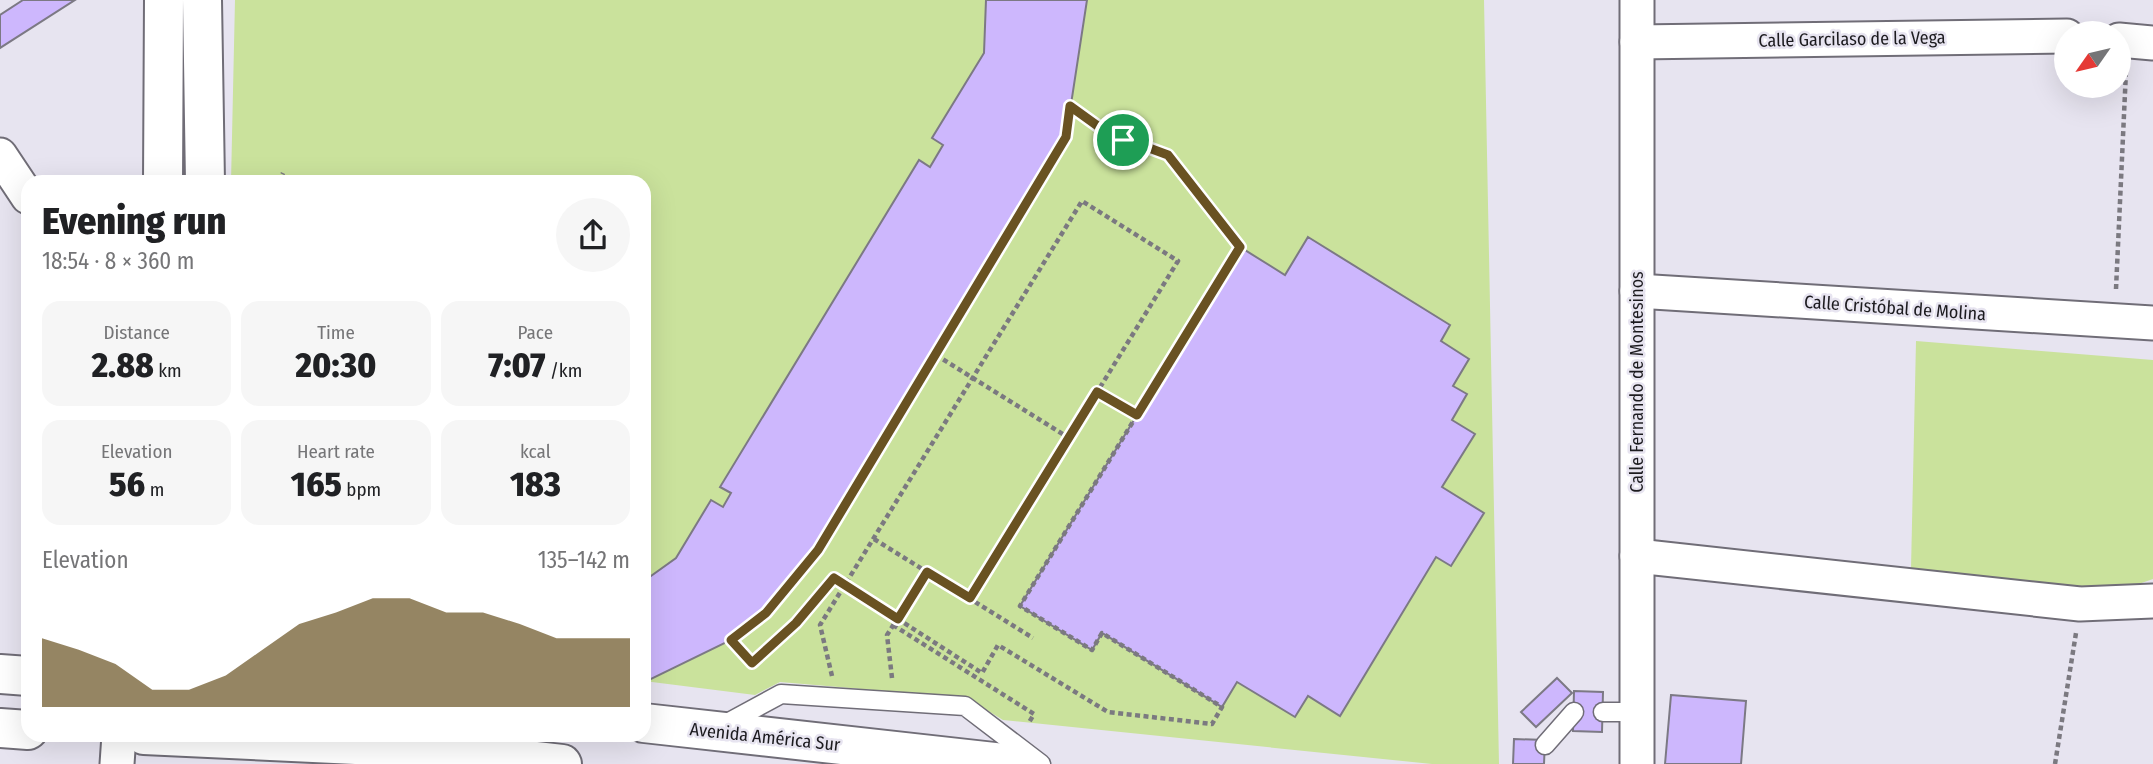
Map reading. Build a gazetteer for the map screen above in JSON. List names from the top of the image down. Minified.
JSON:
{"streets":{"main road":["Avenida América Sur"],"street":["Calle Garcilaso de la Vega","Calle Cristóbal de Molina","Calle Fernando de Montesinos"]},"crossings":[["Calle Garcilaso de la Vega","Calle Fernando de Montesinos"],["Calle Cristóbal de Molina","Calle Fernando de Montesinos"]],"north":"bottom left","page":{"heading":["Evening run","18:54 · 8 × 360 m"],"stats":[["Distance","2.88 km"],["Time","20:30"],["Pace","7:07 /km"],["Elevation","56 m"],["Heart rate","165 bpm"],["kcal","183"]],"chart":["Elevation","135–142 m"]}}
